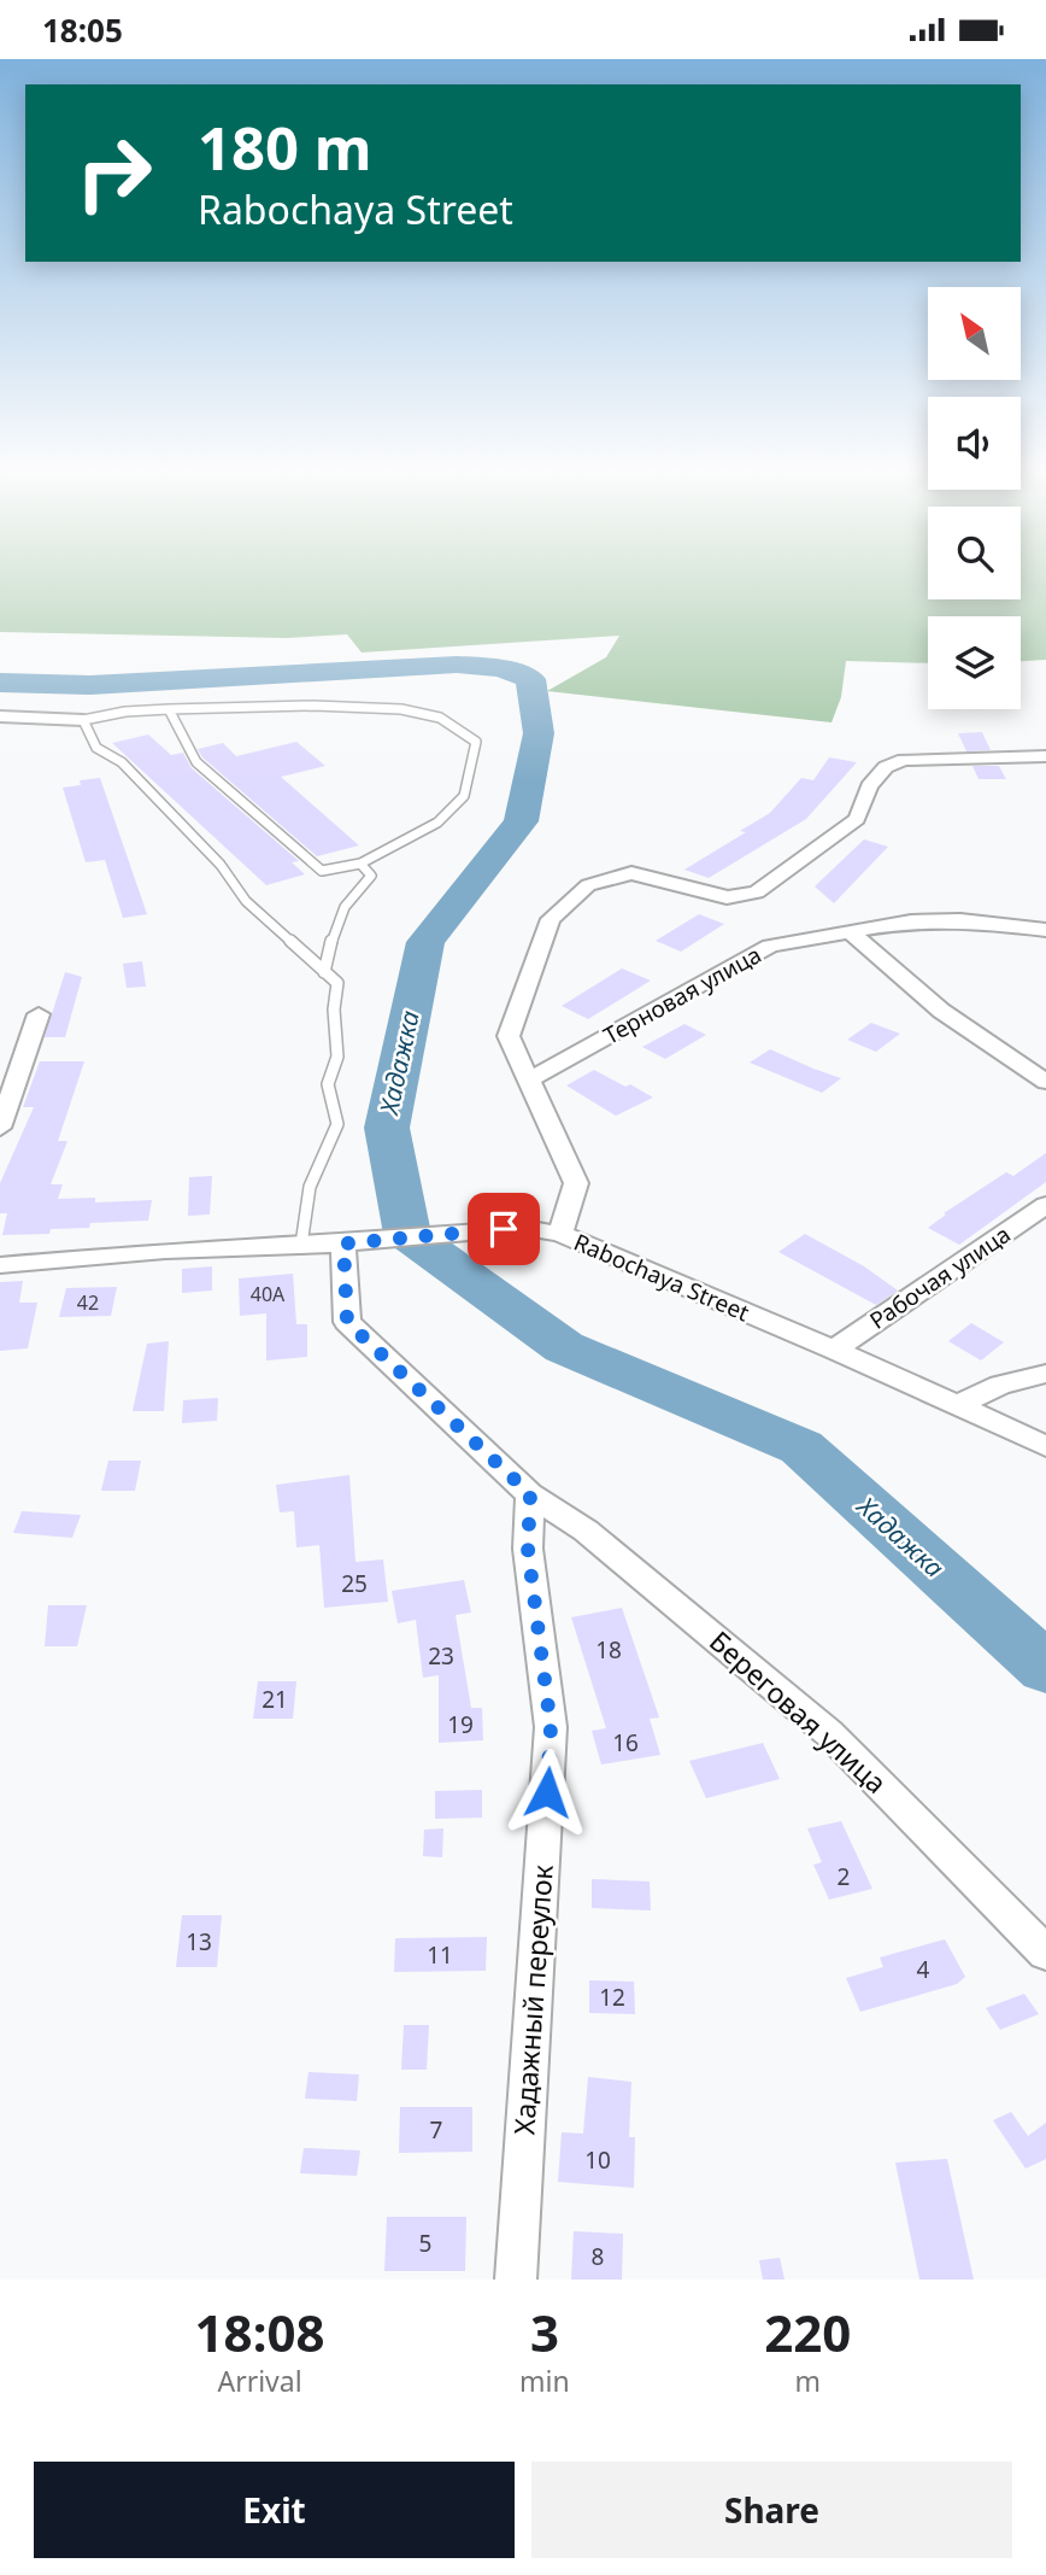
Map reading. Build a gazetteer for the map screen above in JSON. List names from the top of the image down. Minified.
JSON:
{"streets":{"street":["Терновая улица","Rabochaya Street","Рабочая улица","Береговая улица","Хадажный переулок"]},"crossings":[["Rabochaya Street","Рабочая улица"],["Береговая улица","Хадажный переулок"]],"water":["Хадажка"],"house_numbers":["40А","42","25","18","23","21","19","16","2","13","11","4","12","7","10","5","8"],"north":"top left","page":{"status":"18:05","turn":["180 m","Rabochaya Street"],"eta":["18:08","Arrival","3","min","220","m"],"buttons":["Exit","Share"]}}
